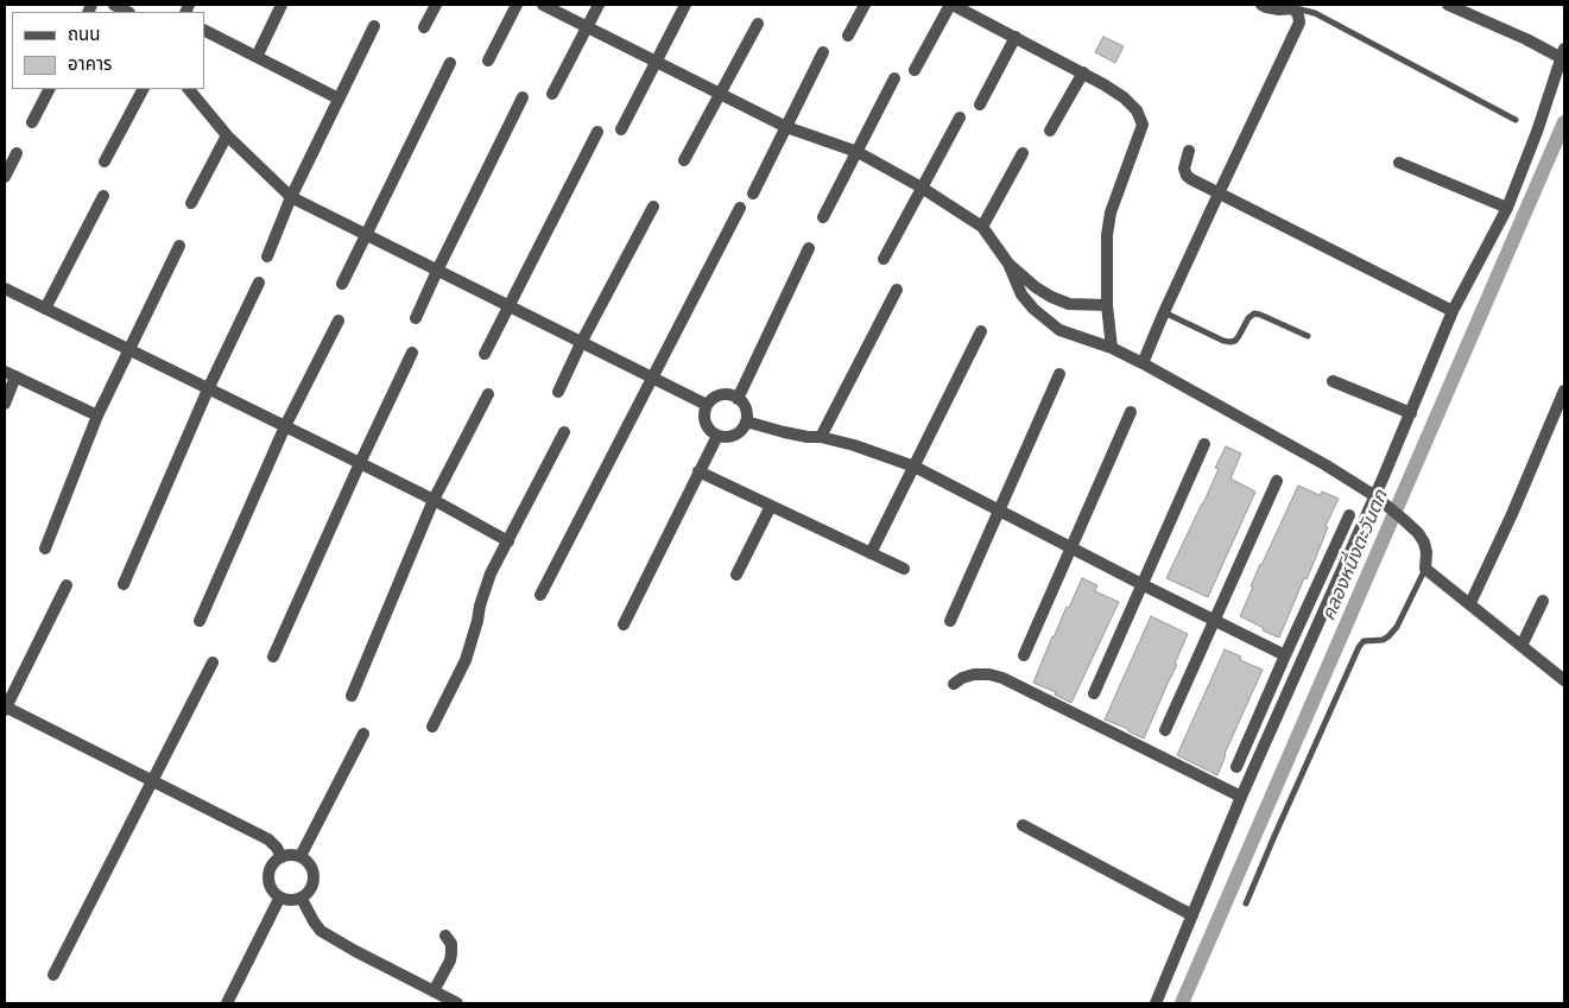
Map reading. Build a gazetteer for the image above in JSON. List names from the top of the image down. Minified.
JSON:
{"water":["คลองหนึ่งตะวันตก"],"legend":["ถนน","อาคาร"]}
